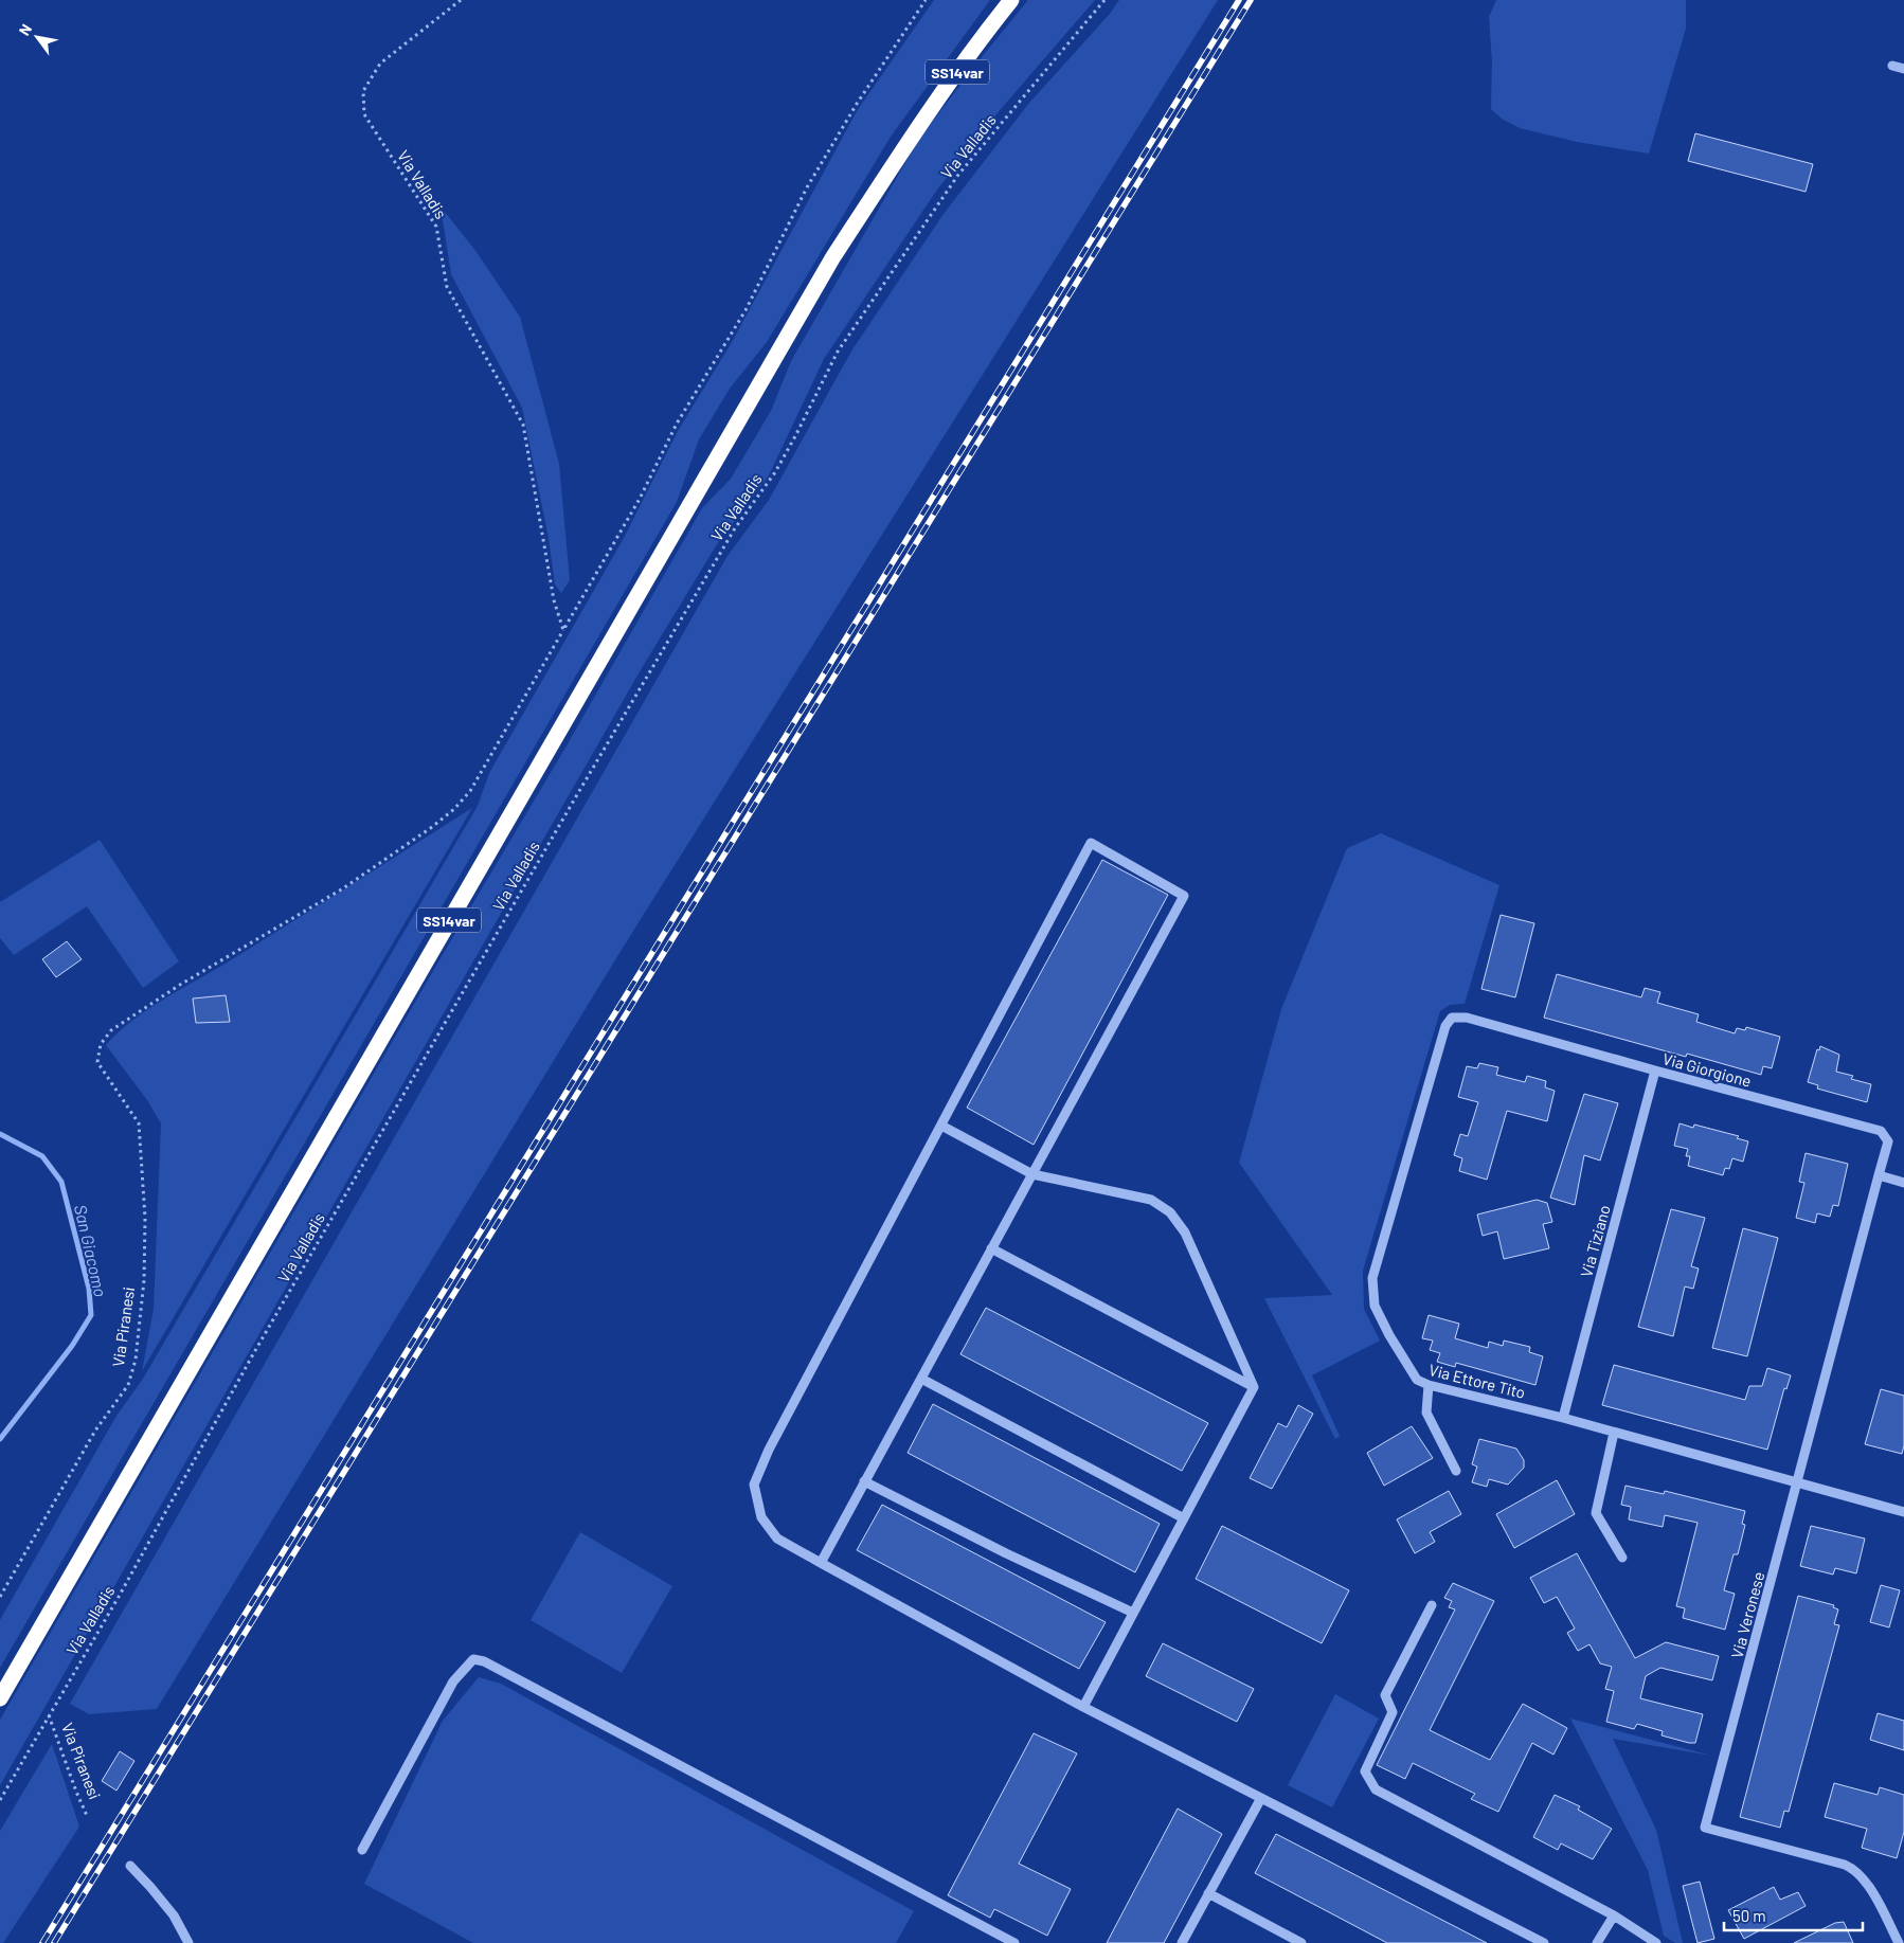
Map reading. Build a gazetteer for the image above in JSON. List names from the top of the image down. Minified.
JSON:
{"streets":{"highway":["SS14var"],"street":["Via Giorgione","Via Tiziano","Via Ettore Tito","Via Veronese"],"path":["Via Valladis","Via Piranesi"]},"crossings":[["Via Valladis","Via Piranesi"],["Via Giorgione","Via Tiziano"],["Via Giorgione","Via Ettore Tito"],["Via Giorgione","Via Veronese"],["Via Tiziano","Via Ettore Tito"],["Via Ettore Tito","Via Veronese"]],"water":["San Giacomo"],"scale_bar":"50 m","north":"top left"}
